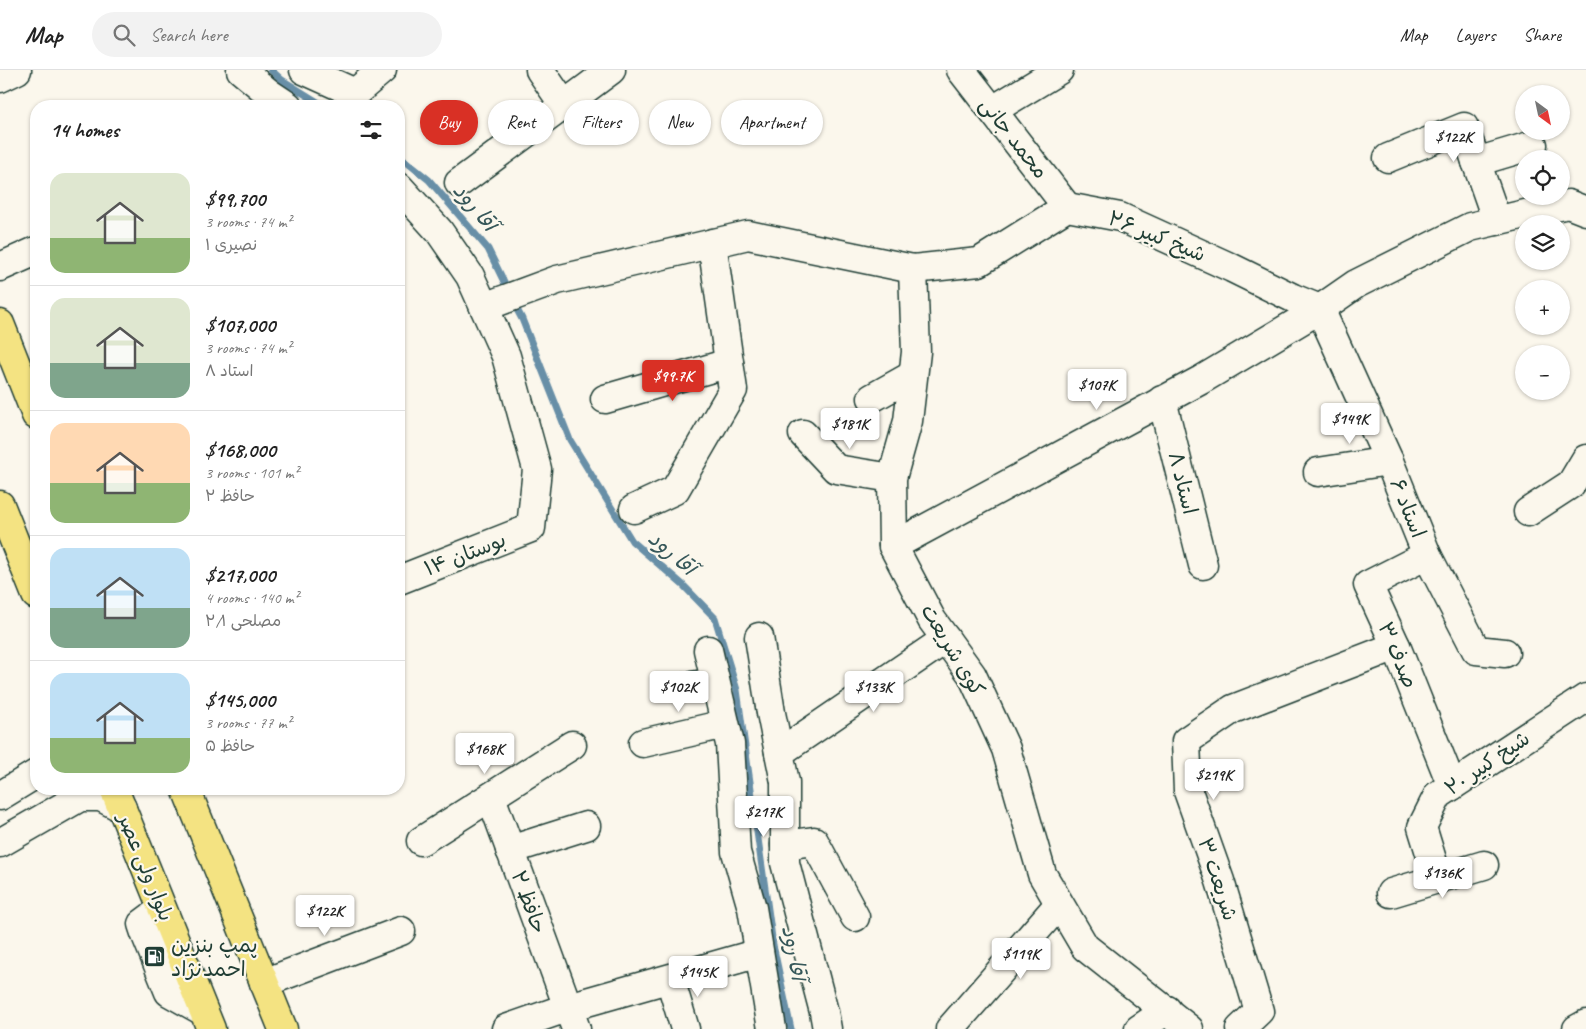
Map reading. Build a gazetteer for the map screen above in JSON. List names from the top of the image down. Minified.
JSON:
{"streets":{"main road":["بلوار ولی عصر"],"street":["محمد جانی","شیخ کبیر ۲۶","استاد ۸","استاد ۶","بوستان ۱۴","کوی شریعت","صدف ۳","شیخ کبیر ۲۰","شریعت ۳","حافظ ۲"]},"crossings":[["محمد جانی","شیخ کبیر ۲۶"],["شیخ کبیر ۲۶","استاد ۶"],["استاد ۶","صدف ۳"],["صدف ۳","شیخ کبیر ۲۰"],["صدف ۳","شریعت ۳"]],"water":["آقا رود"],"places":{"fuel station":["پمپ بنزین احمدنژاد"]},"north":"bottom right","page":{"header":"Map","search":"Search here","nav":["Map","Layers","Share"],"map_buttons":["+","−"],"chip":["Buy","Rent","Filters","New","Apartment"],"heading":"14 homes","price":["$122K","$99.7K","$107K","$149K","$181K","$102K","$133K","$168K","$219K","$217K","$136K","$122K","$119K","$145K"],"list":[{"name":"$99,700","note":"3 rooms · 74 m² · نصیری ۱"},{"name":"$107,000","note":"3 rooms · 74 m² · استاد ۸"},{"name":"$168,000","note":"3 rooms · 101 m² · حافظ ۲"},{"name":"$217,000","note":"4 rooms · 140 m² · مصلحی ۲/۱"},{"name":"$145,000","note":"3 rooms · 77 m² · حافظ ۵"}]}}
